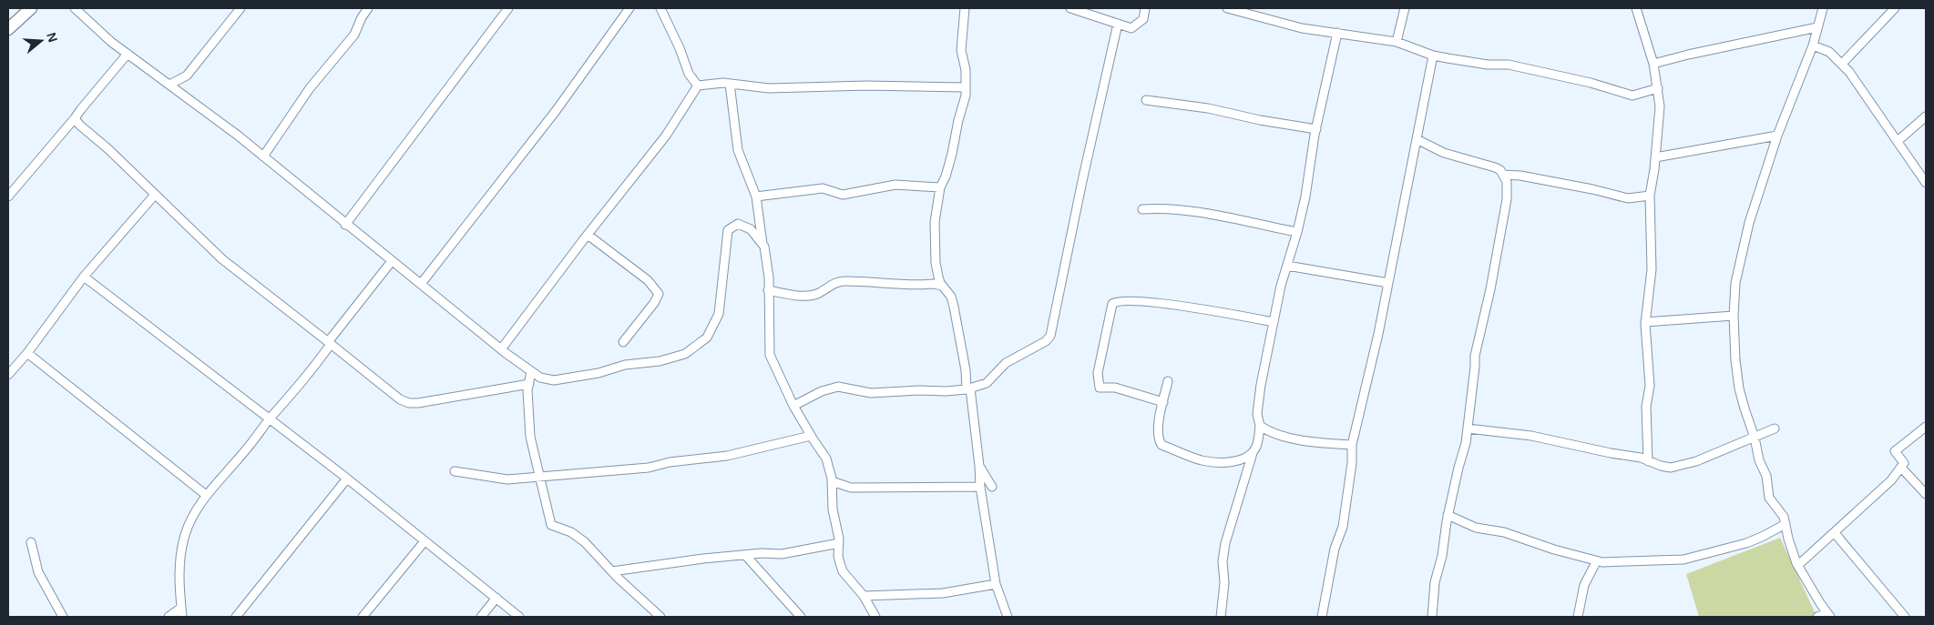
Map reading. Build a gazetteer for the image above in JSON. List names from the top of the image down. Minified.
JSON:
{"north":"right"}
